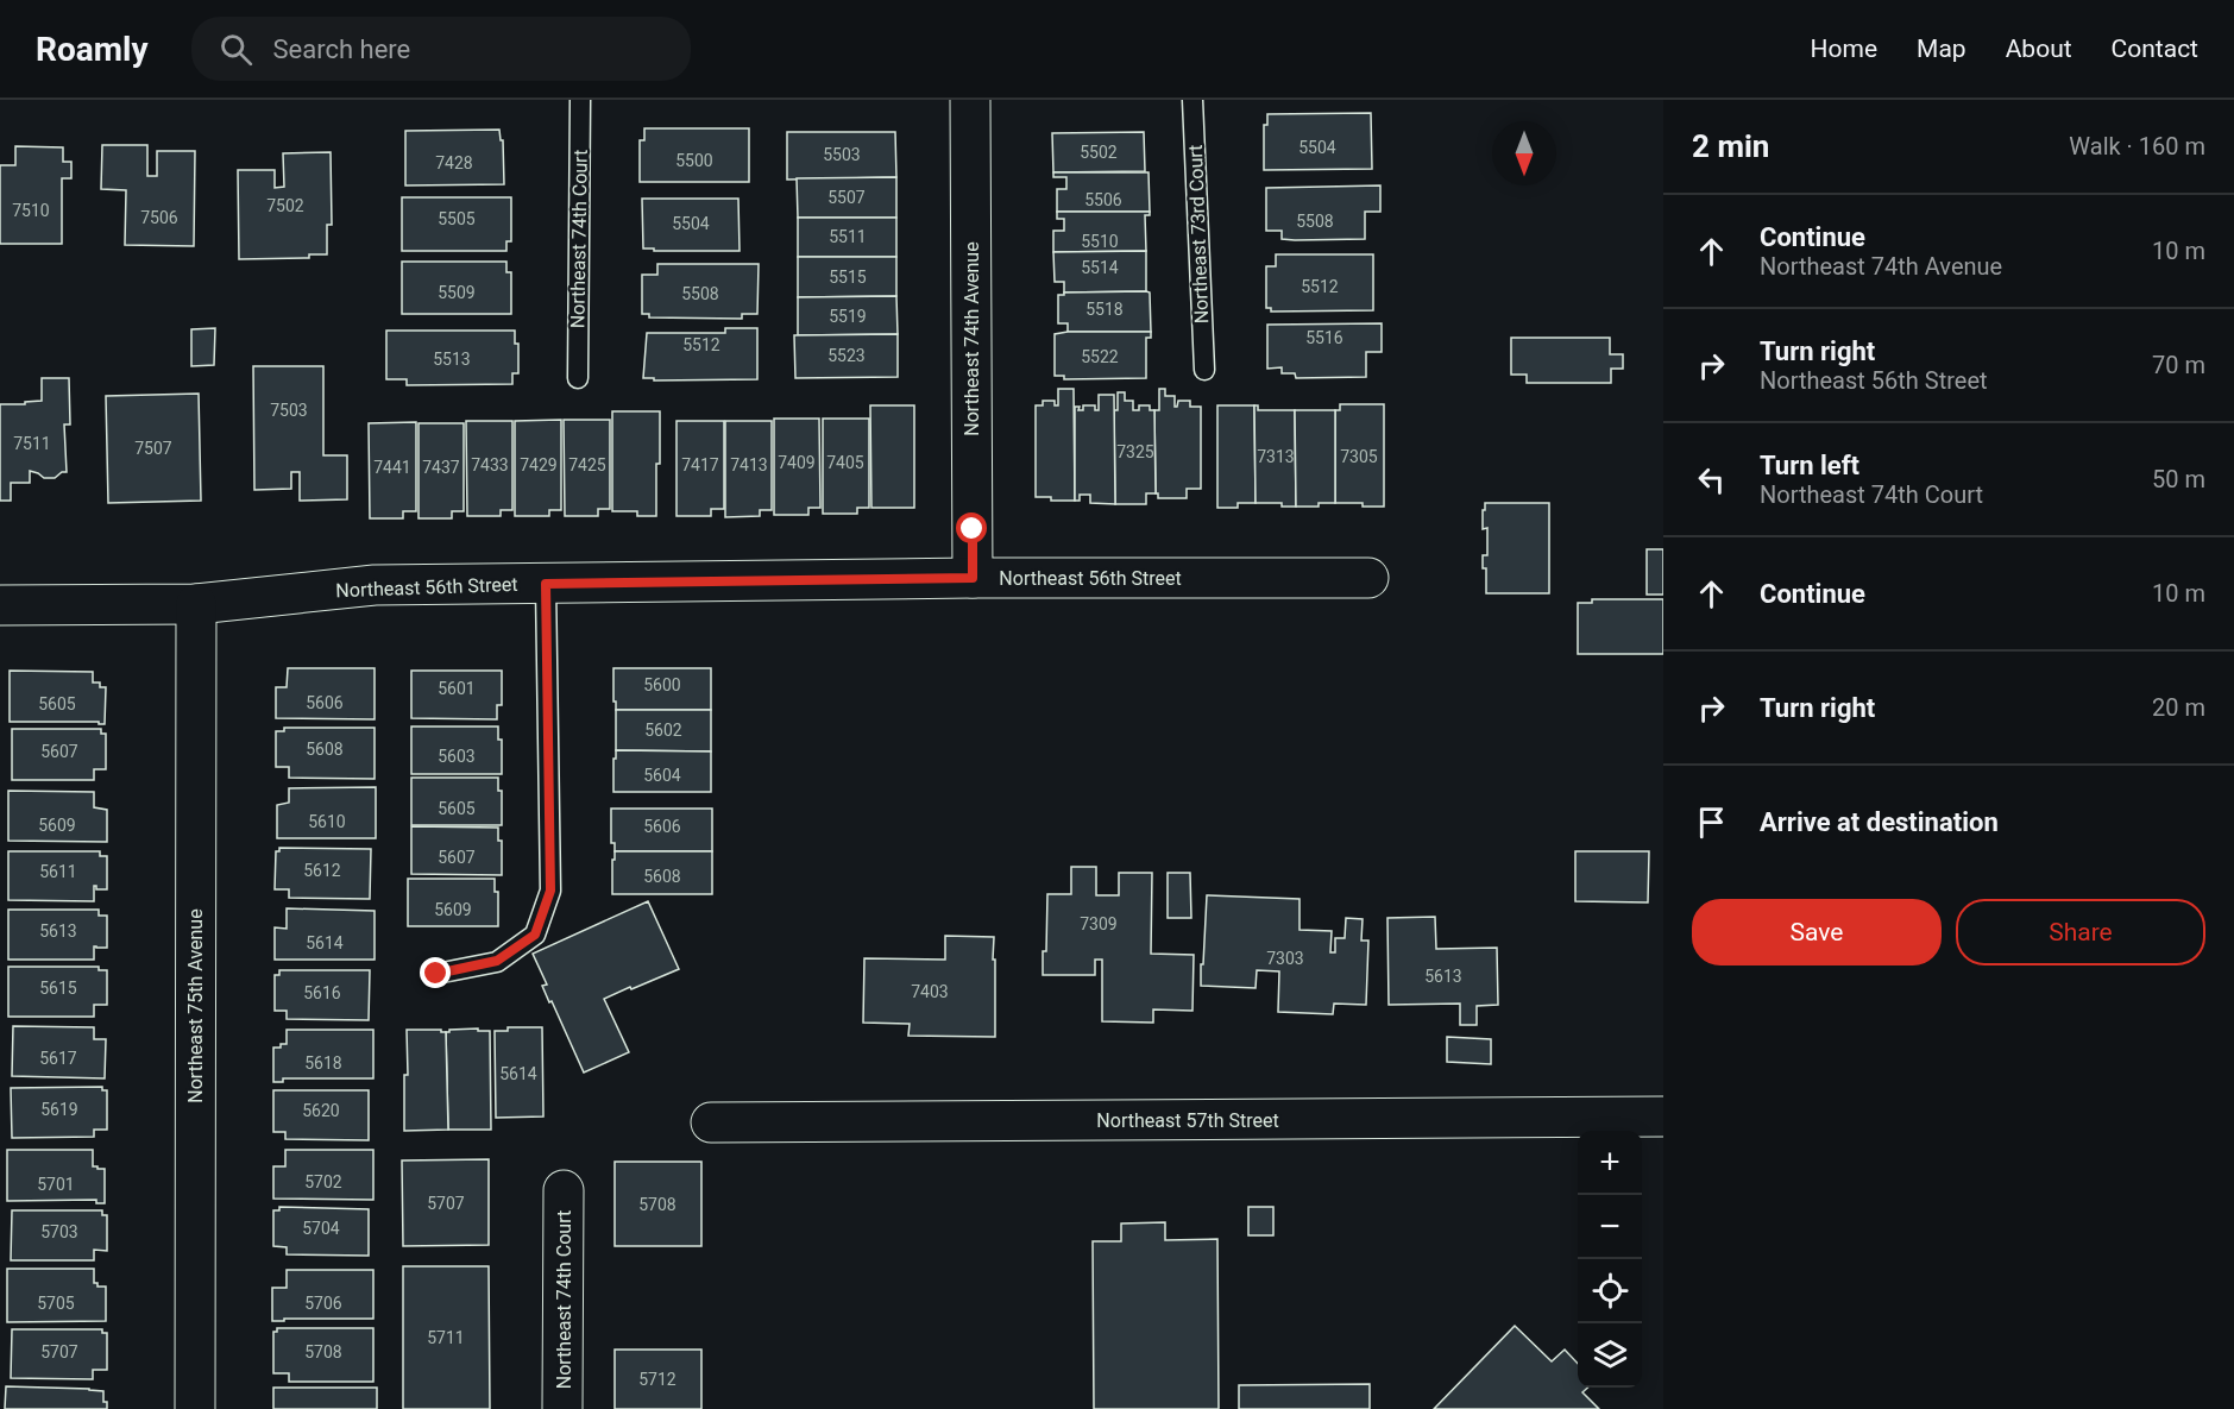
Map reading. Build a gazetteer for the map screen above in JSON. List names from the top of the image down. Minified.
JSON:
{"streets":{"street":["Northeast 74th Court","Northeast 74th Avenue","Northeast 56th Street","Northeast 75th Avenue","Northeast 57th Street"],"lane":["Northeast 73rd Court"]},"crossings":[["Northeast 74th Avenue","Northeast 56th Street"],["Northeast 56th Street","Northeast 75th Avenue"]],"house_numbers":["5504","5502","5503","5500","7428","5507","5506","7502","7510","7506","5505","5508","5504","5511","5510","5514","5515","5512","5509","5508","5518","5519","5516","5512","5523","5522","5513","7503","7511","7507","7325","7313","7305","7409","7405","7433","7429","7425","7417","7413","7441","7437","5600","5601","5606","5605","5602","5608","5607","5603","5604","5605","5610","5609","5606","5607","5612","5611","5608","5609","7309","5613","5614","7303","5613","5615","7403","5616","5617","5618","5614","5619","5620","5702","5701","5707","5708","5704","5703","5705","5706","5711","5707","5708","5712"],"north":"bottom","page":{"header":"Roamly","search":"Search here","nav":["Home","Map","About","Contact"],"heading":["2 min","Walk · 160 m"],"list":[["Continue","Northeast 74th Avenue","10 m"],["Turn right","Northeast 56th Street","70 m"],["Turn left","Northeast 74th Court","50 m"],["Continue","10 m"],["Turn right","20 m"],"Arrive at destination"],"buttons":["Save","Share"],"map_buttons":["+","−"]}}
